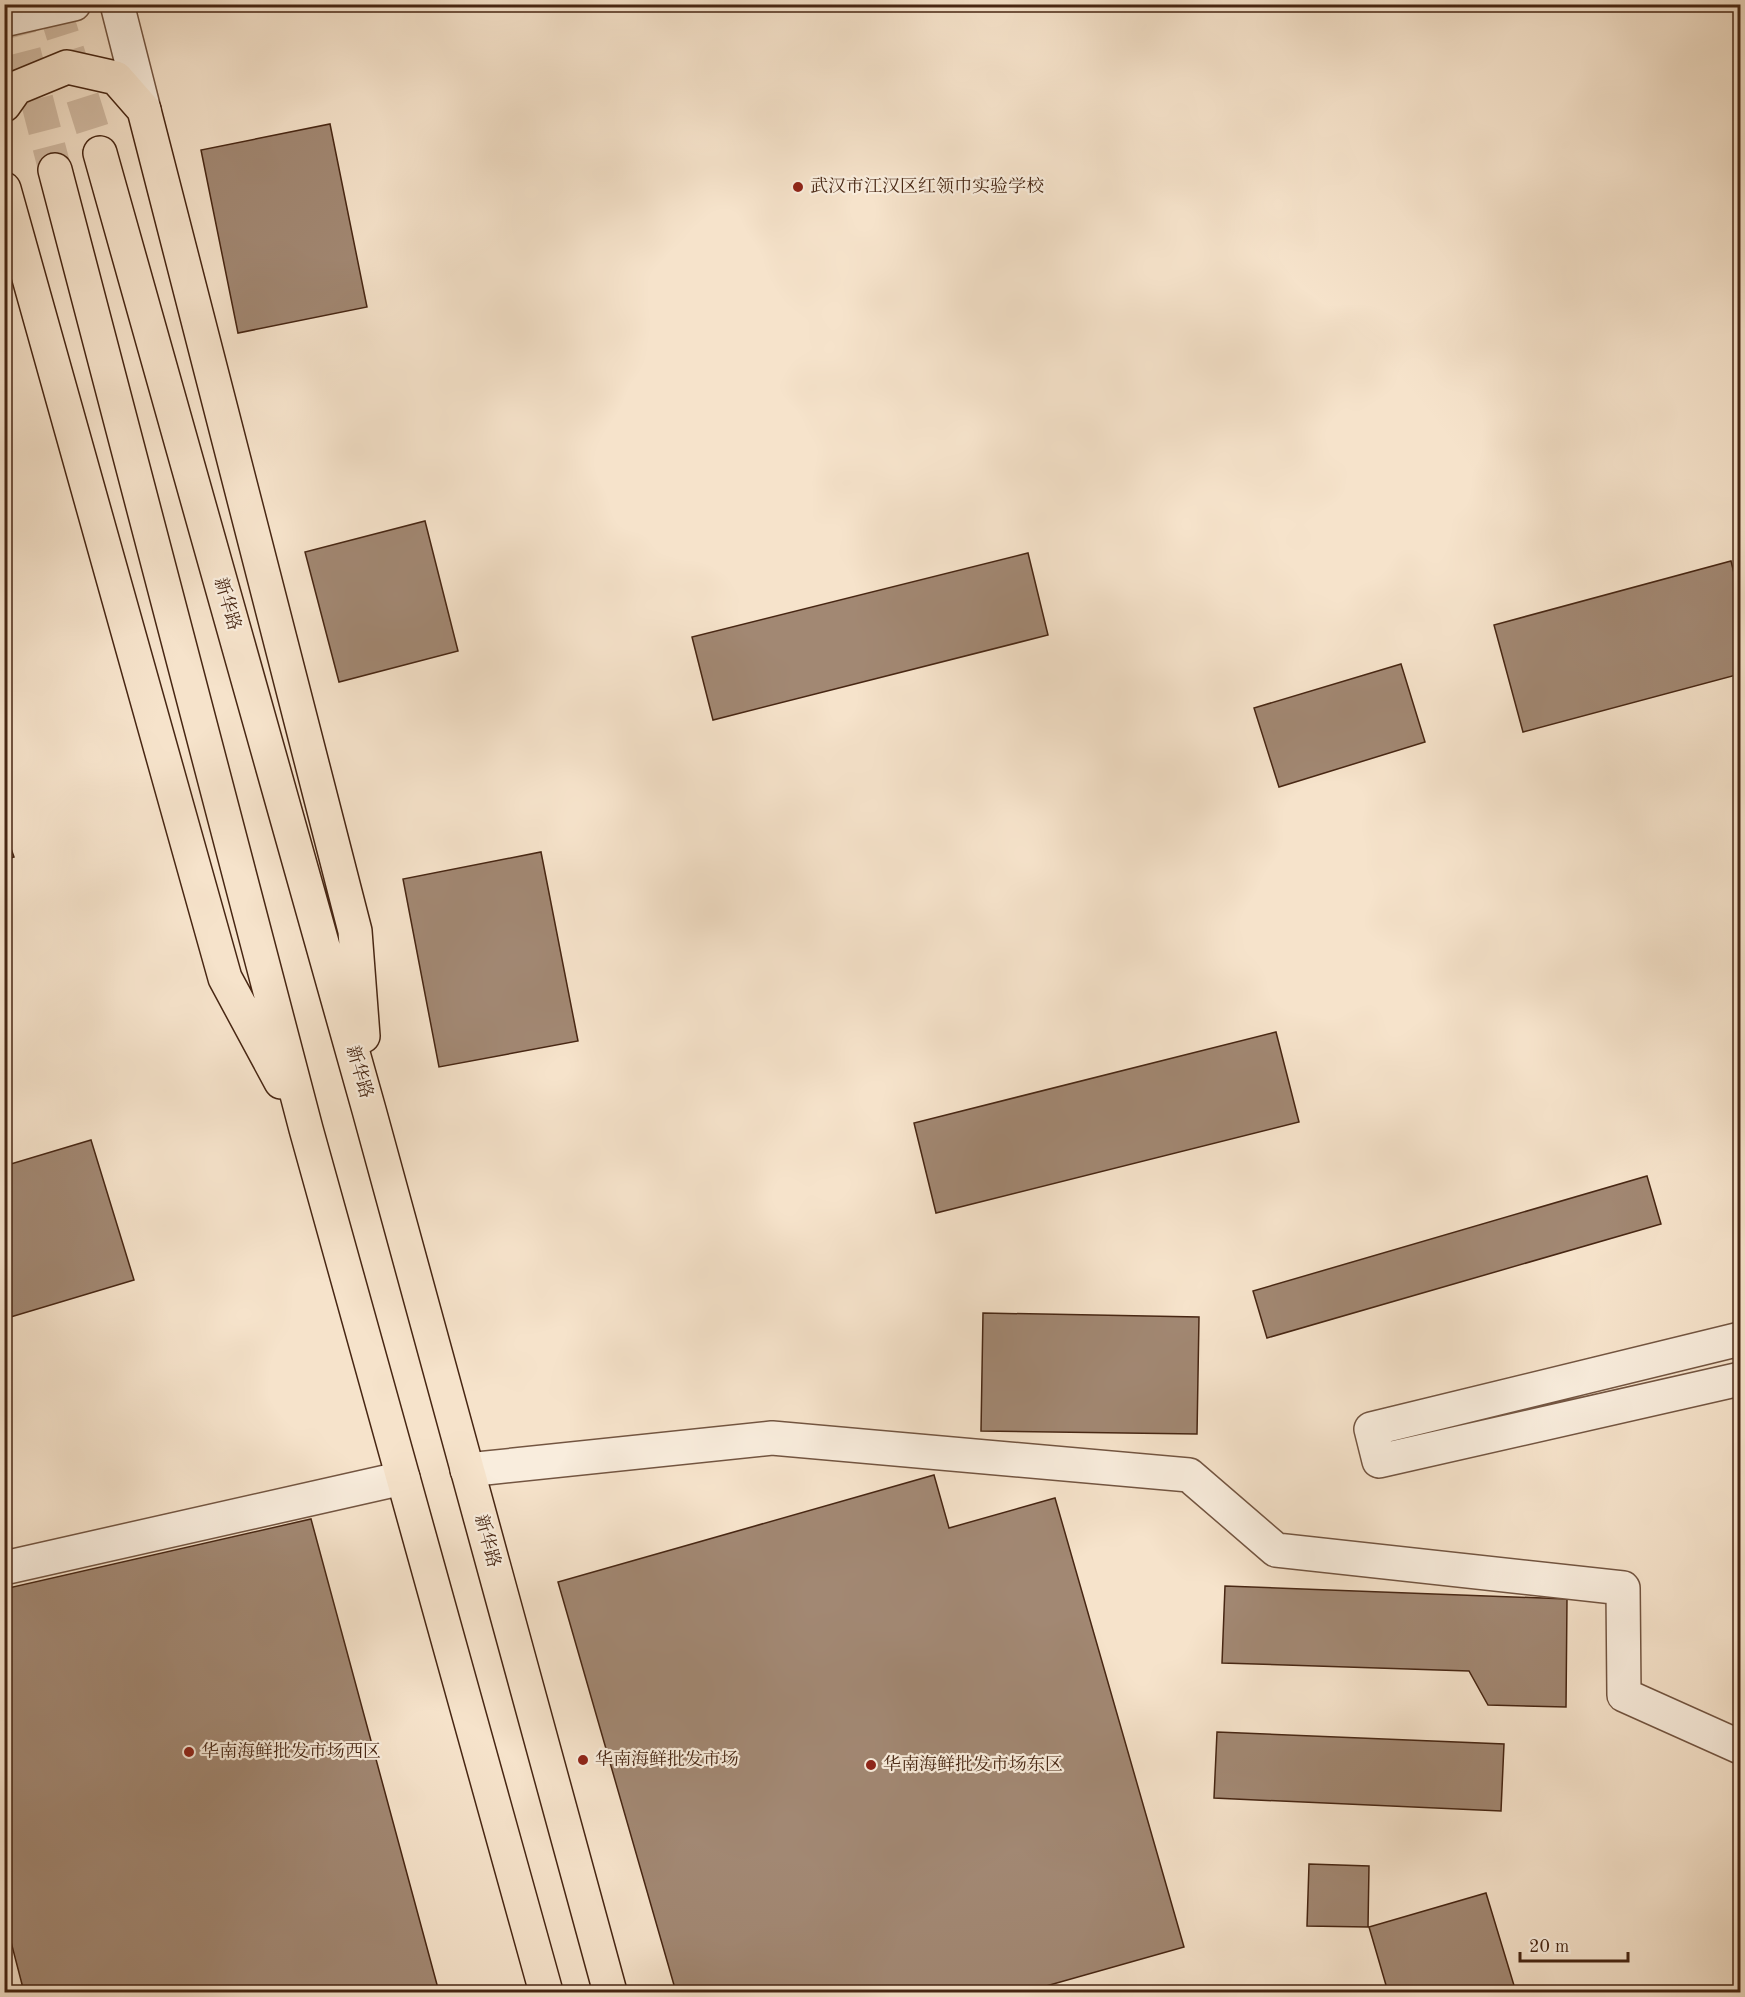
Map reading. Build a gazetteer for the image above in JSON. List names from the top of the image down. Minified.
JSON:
{"streets":{"main road":["新华路"]},"places":["武汉市江汉区红领巾实验学校","华南海鲜批发市场西区","华南海鲜批发市场","华南海鲜批发市场东区"],"scale_bar":"20 m"}
